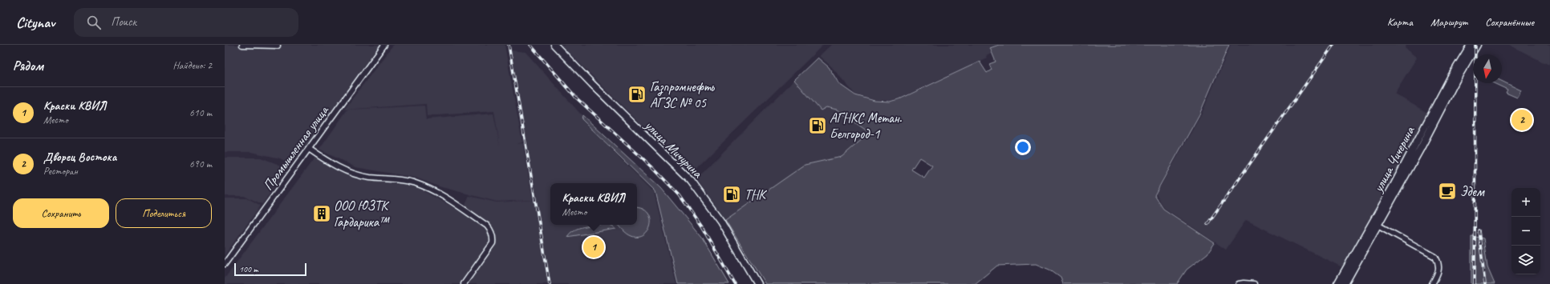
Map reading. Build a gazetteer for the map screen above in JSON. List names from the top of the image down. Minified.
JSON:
{"streets":{"main road":["улица Мичурина","улица Чичерина"],"street":["Промышленная улица"]},"places":{"fuel station":["Газпромнефть АГЗС № 05","АГНКС Метан. Белгород-1","ТНК"],"cafe":["Эдем"],"building":["ООО ЮЗТК Гардарика™"]},"scale_bar":"100 m","north":"bottom","page":{"header":"Citynav","search":"Поиск","nav":["Карта","Маршрут","Сохранённые"],"heading":["Рядом","Найдено: 2"],"list":[{"mark":"1","name":"Краски КВИЛ","note":"Место","value":"610 m"},{"mark":"2","name":"Дворец Востока","note":"Ресторан","value":"690 m"}],"pins":["2","1"],"popup":["Краски КВИЛ","Место"],"map_buttons":["+","−"],"buttons":["Сохранить","Поделиться"],"scale":"100 m"}}
